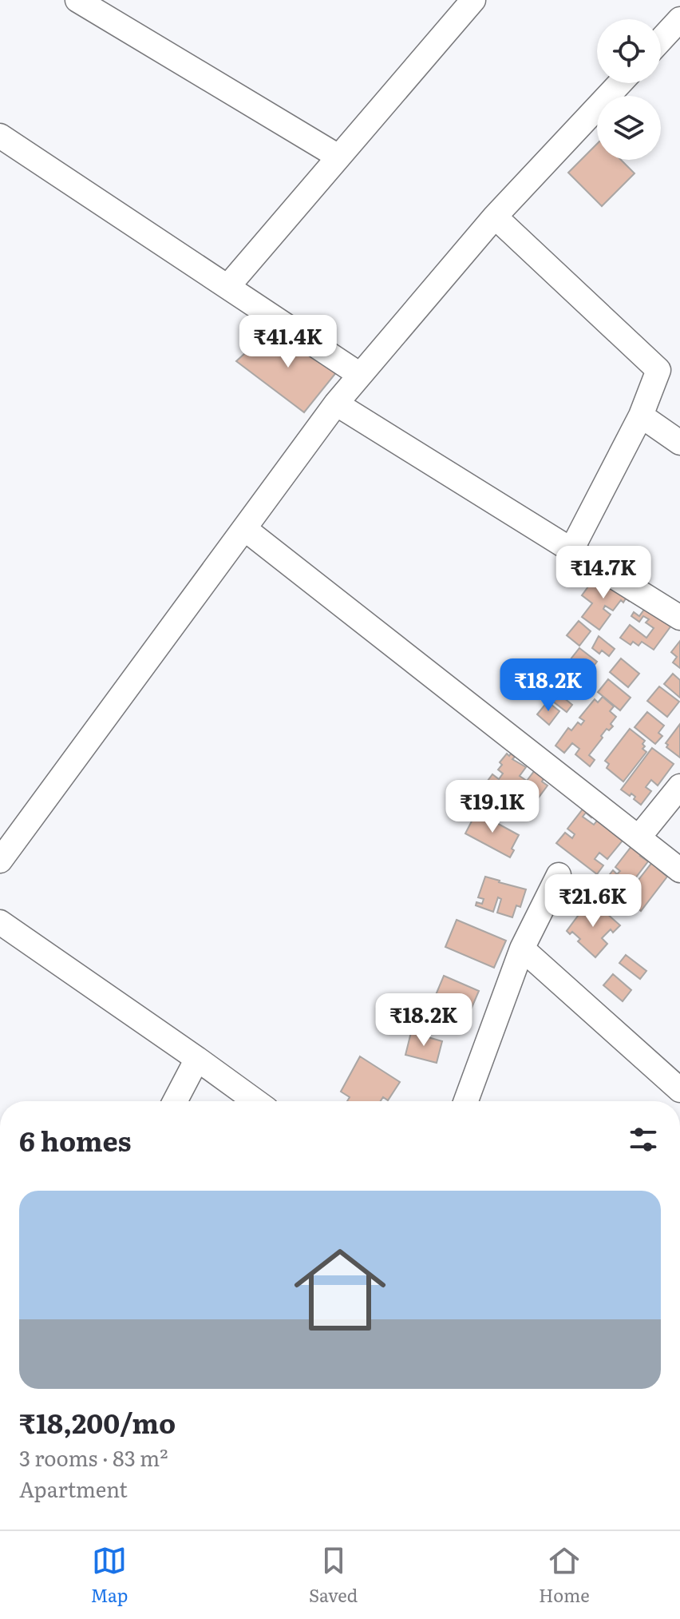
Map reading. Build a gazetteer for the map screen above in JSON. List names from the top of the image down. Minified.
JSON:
{"page":{"price":["₹41.4K","₹14.7K","₹18.2K","₹19.1K","₹21.6K","₹18.2K"],"heading":"6 homes","list":[{"name":"₹18,200/mo","note":"3 rooms · 83 m² · Apartment"}],"tabs":["Map","Saved","Home"]}}
